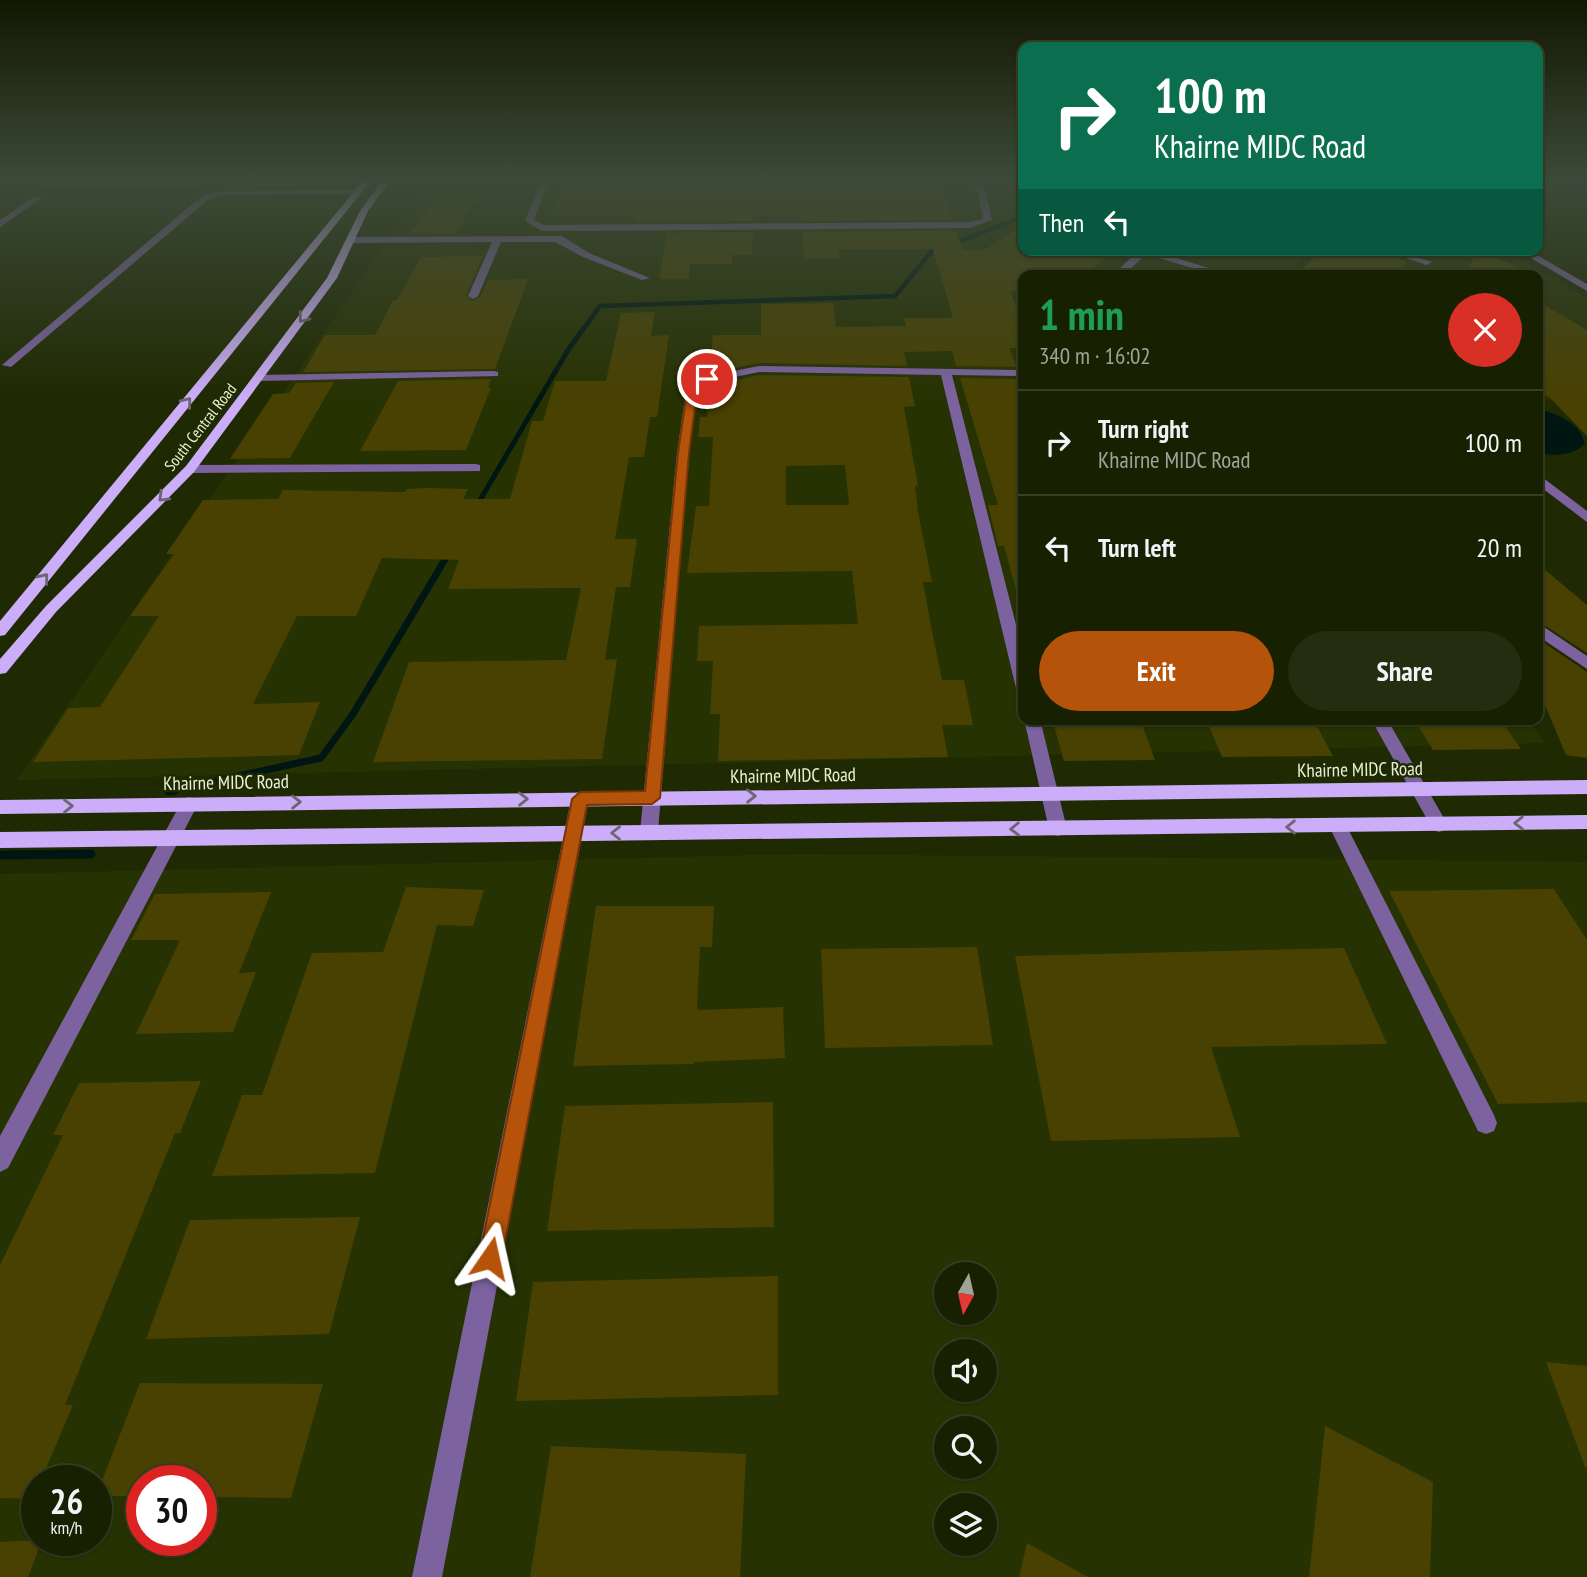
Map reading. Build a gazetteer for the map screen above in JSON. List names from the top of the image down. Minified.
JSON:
{"streets":{"main road":["South Central Road","Khairne MIDC Road"]},"north":"bottom","page":{"turn":["100 m","Khairne MIDC Road"],"then":"Then","heading":["1 min","340 m · 16:02"],"list":[{"name":"Turn right","note":"Khairne MIDC Road","value":"100 m"},{"name":"Turn left","value":"20 m"}],"buttons":["Exit","Share"],"speed":"26 km/h","limit":"30"}}
